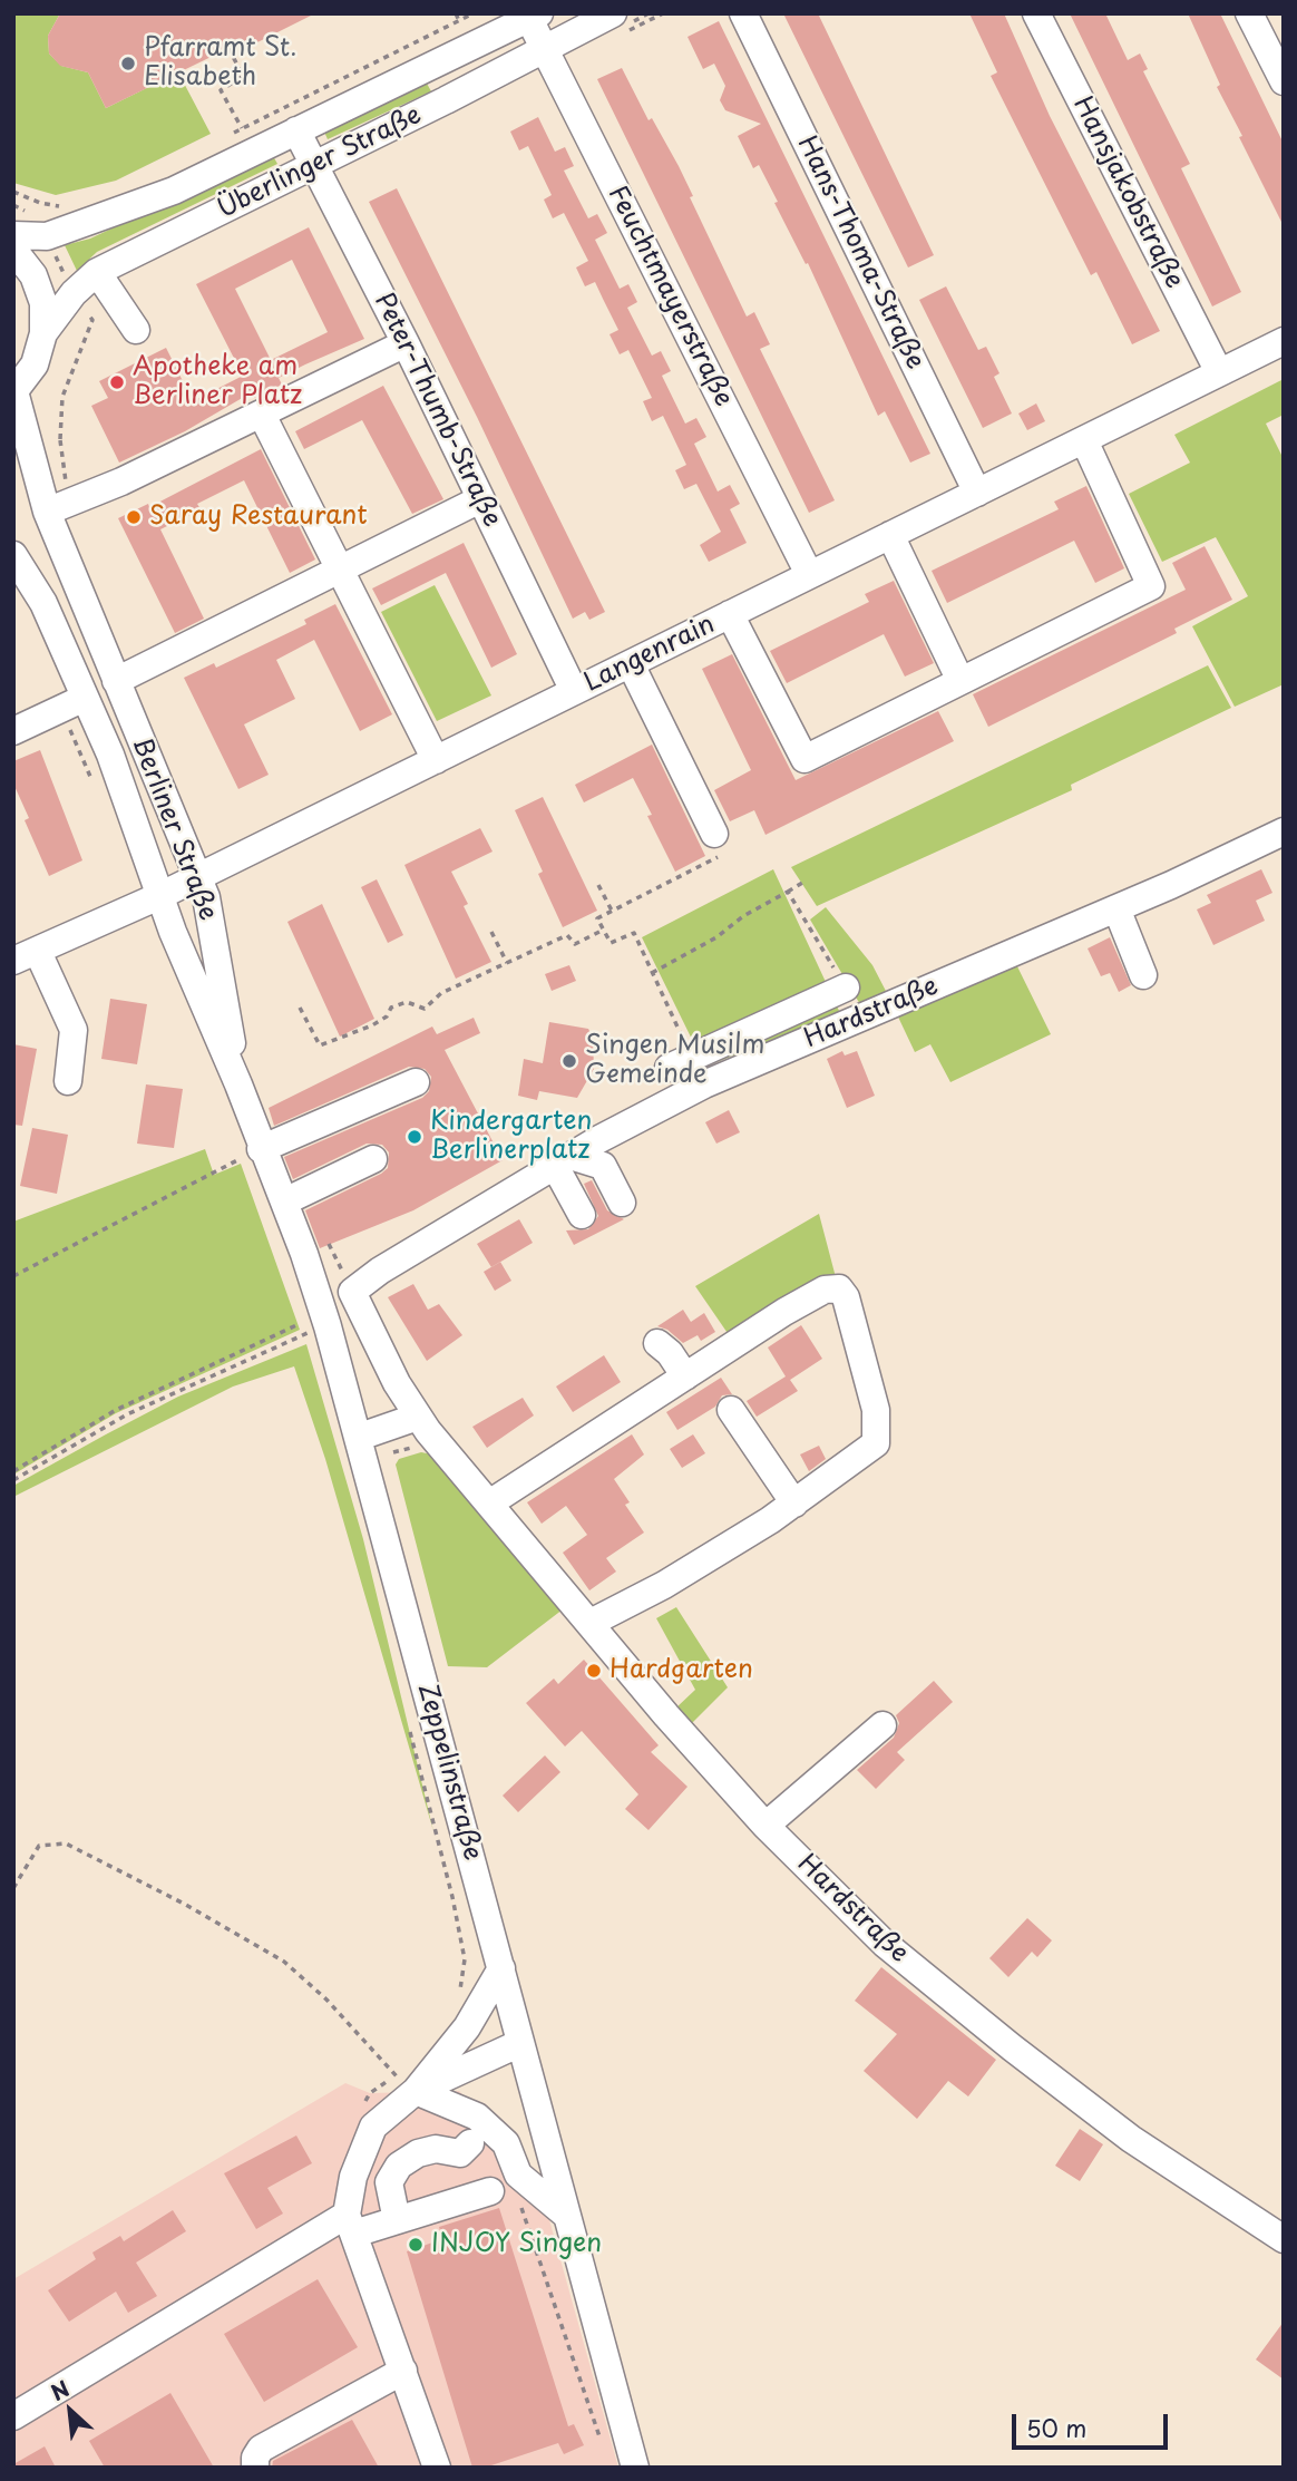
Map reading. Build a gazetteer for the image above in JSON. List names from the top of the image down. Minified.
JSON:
{"streets":{"street":["Überlinger Straße","Hansjakobstraße","Hans-Thoma-Straße","Feuchtmayerstraße","Peter-Thumb-Straße","Langenrain","Berliner Straße","Hardstraße","Zeppelinstraße"]},"crossings":[["Überlinger Straße","Feuchtmayerstraße"],["Überlinger Straße","Peter-Thumb-Straße"],["Hansjakobstraße","Langenrain"],["Hans-Thoma-Straße","Langenrain"],["Feuchtmayerstraße","Langenrain"],["Peter-Thumb-Straße","Langenrain"],["Langenrain","Berliner Straße"],["Berliner Straße","Zeppelinstraße"]],"places":["Pfarramt St. Elisabeth","Apotheke am Berliner Platz","Saray Restaurant","Singen Musilm Gemeinde","Kindergarten Berlinerplatz","Hardgarten","INJOY Singen"],"scale_bar":"50 m","north":"top left"}
